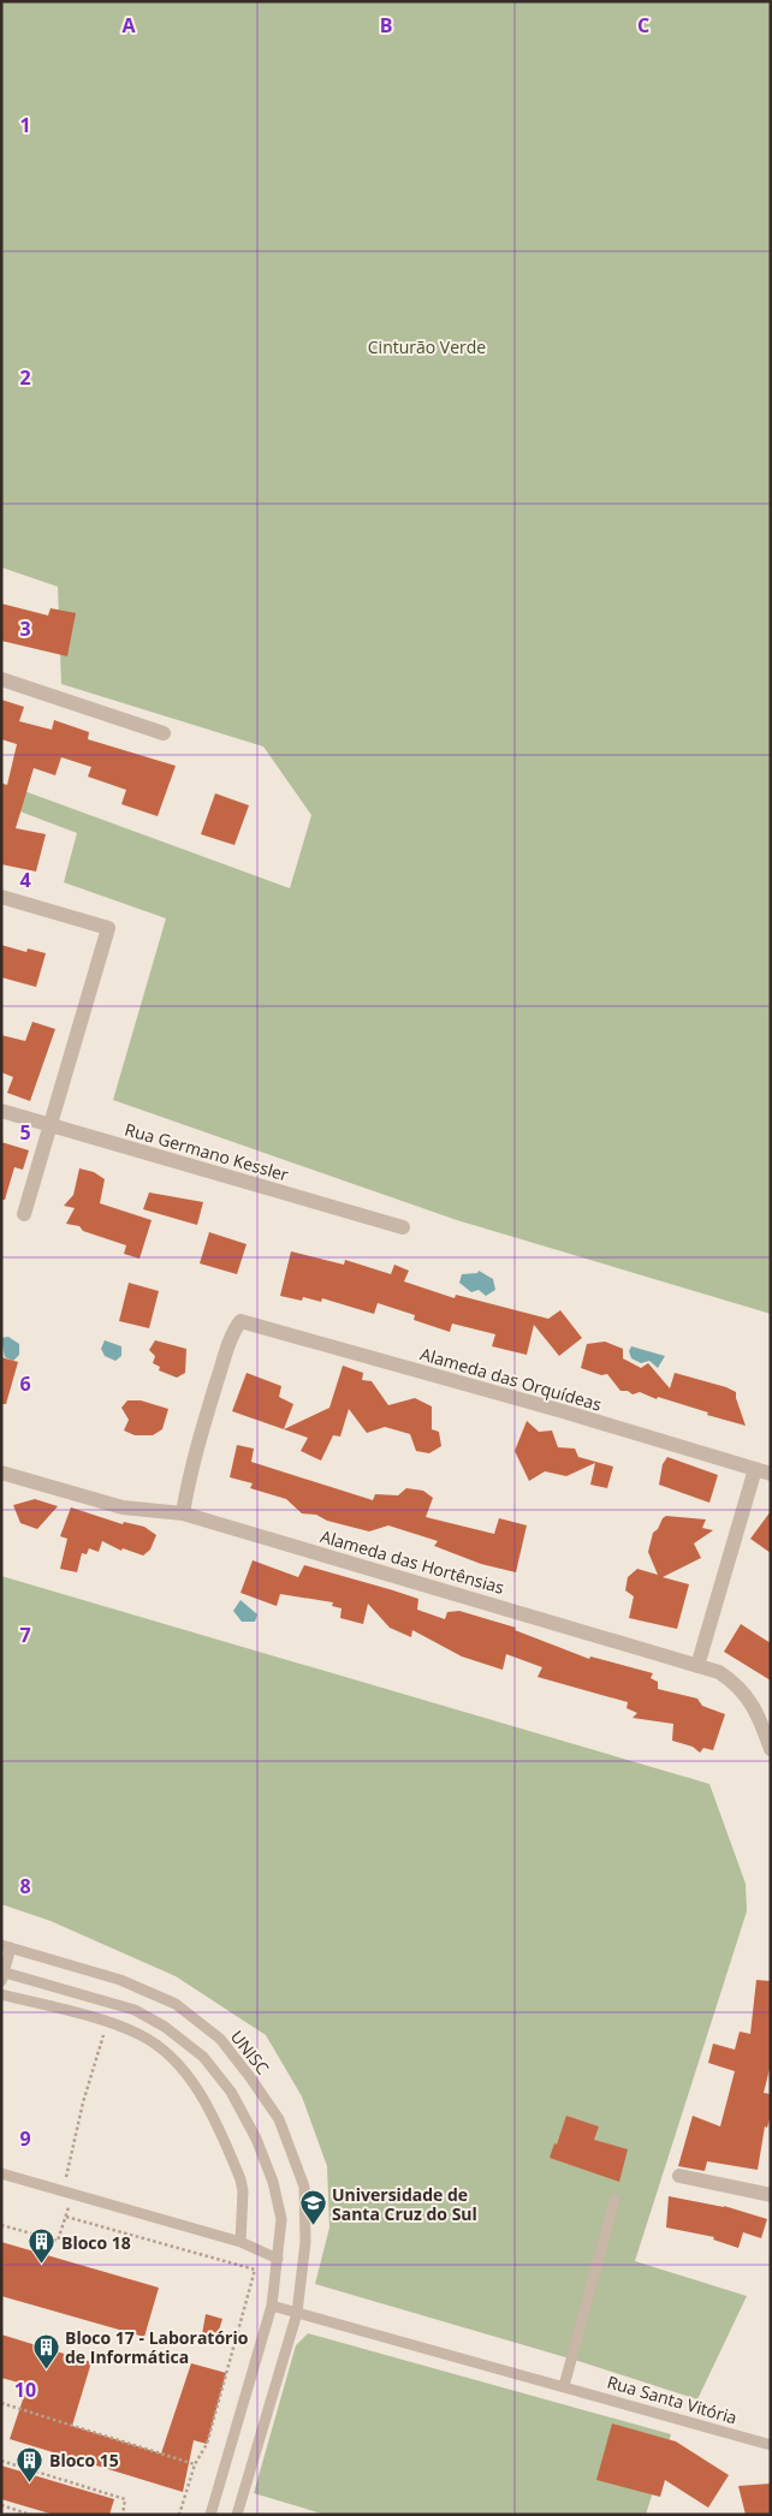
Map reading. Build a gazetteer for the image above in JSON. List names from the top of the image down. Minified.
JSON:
{"streets":{"street":["Rua Germano Kessler","Alameda das Orquídeas","Alameda das Hortênsias"],"lane":["UNISC","Rua Santa Vitória"]},"crossings":[["Alameda das Orquídeas","Alameda das Hortênsias"]],"parks":["Cinturão Verde"],"places":{"school or university":["Universidade de Santa Cruz do Sul"],"building":["Bloco 18","Bloco 17 - Laboratório de Informática","Bloco 15"]},"grid":{"columns":["A","B","C"],"rows":["1","2","3","4","5","6","7","8","9","10"]}}
